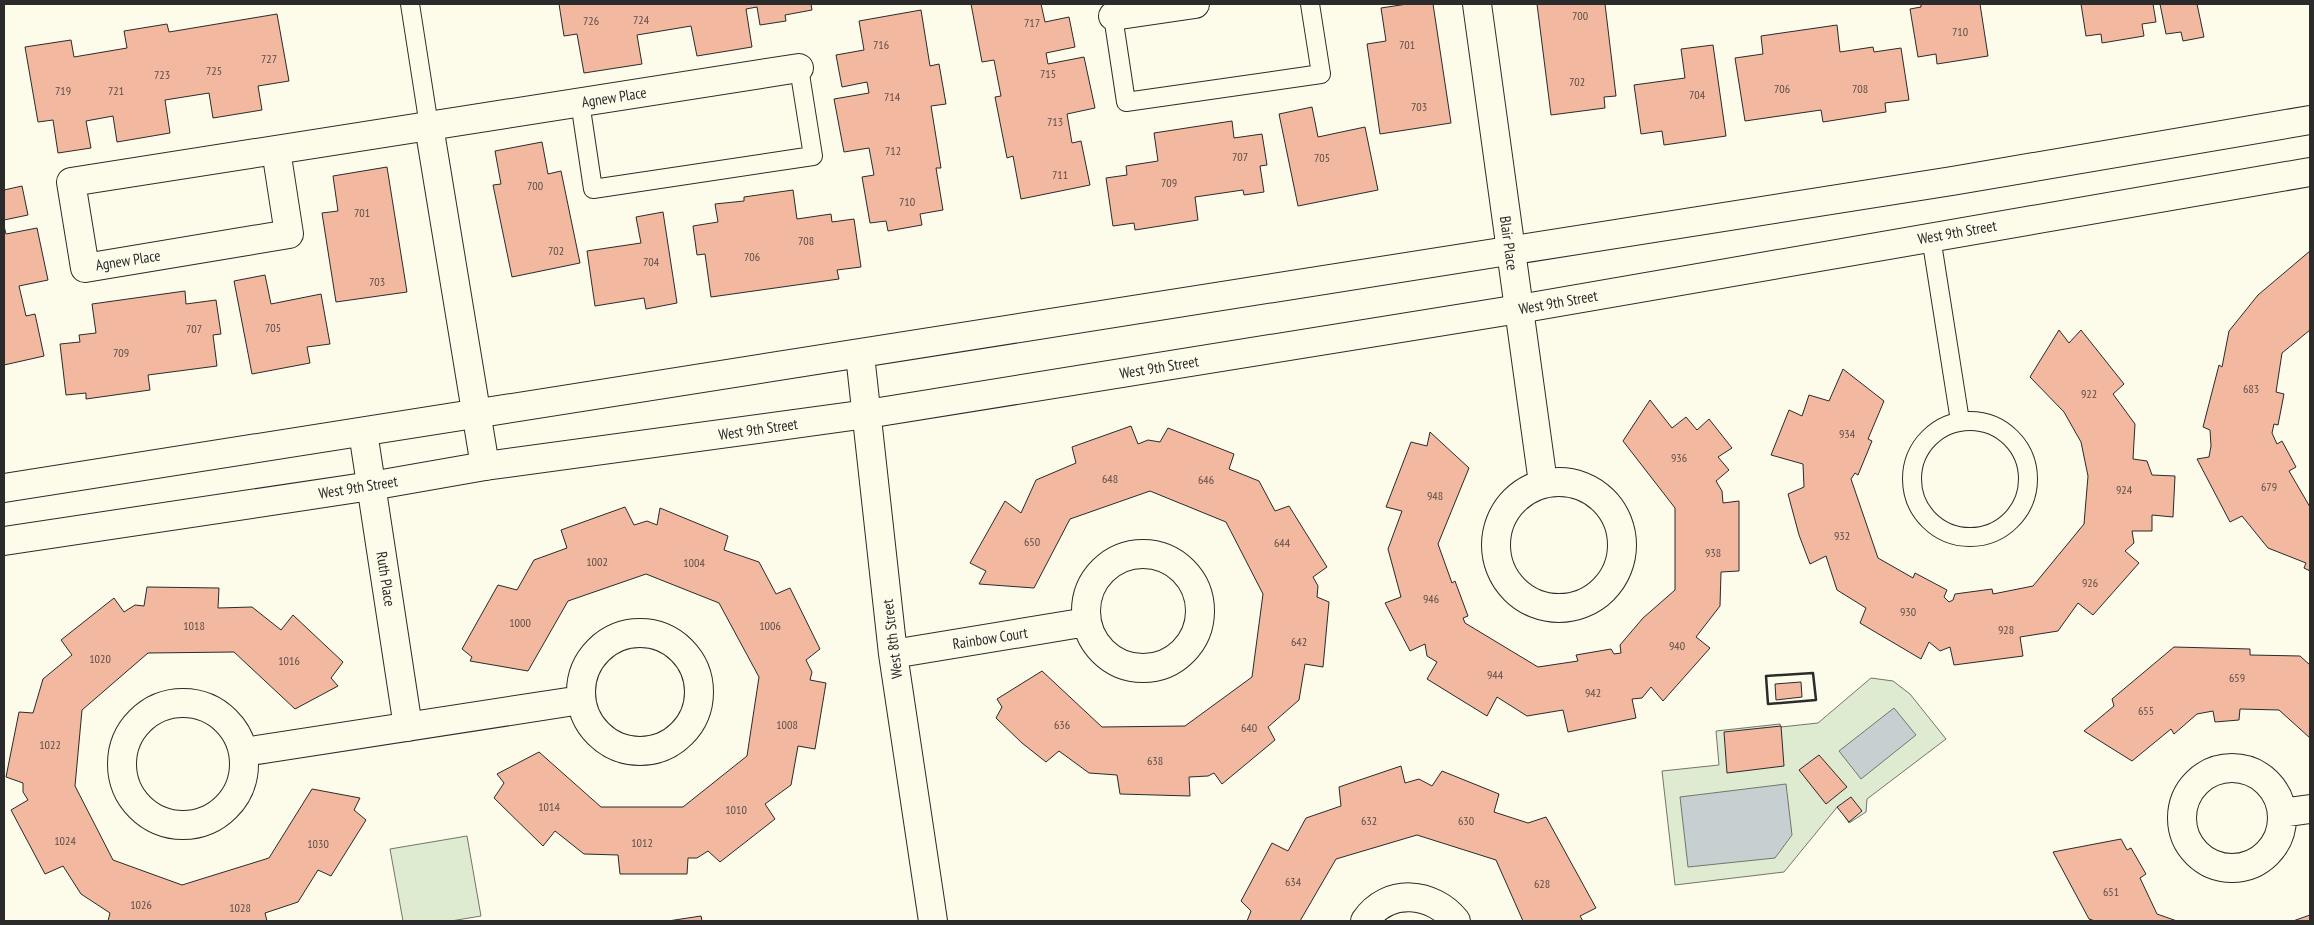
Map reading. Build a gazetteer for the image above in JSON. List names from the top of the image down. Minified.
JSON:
{"streets":{"street":["Agnew Place","West 9th Street","Blair Place","Ruth Place","Rainbow Court","West 8th Street"]},"crossings":[["West 9th Street","Blair Place"],["West 9th Street","Ruth Place"],["West 9th Street","West 8th Street"],["Rainbow Court","West 8th Street"]],"house_numbers":["700","724","726","717","710","716","701","727","725","715","723","702","706","708","719","721","704","714","703","713","712","707","705","711","709","700","710","701","708","702","706","704","703","705","707","709","683","922","934","936","648","646","679","924","948","932","650","644","938","1002","1004","926","946","930","1000","1018","1006","928","642","940","1020","1016","944","659","942","655","1008","636","640","1022","638","1014","1010","632","630","1024","1012","1030","634","628","651","1026","1028"]}
